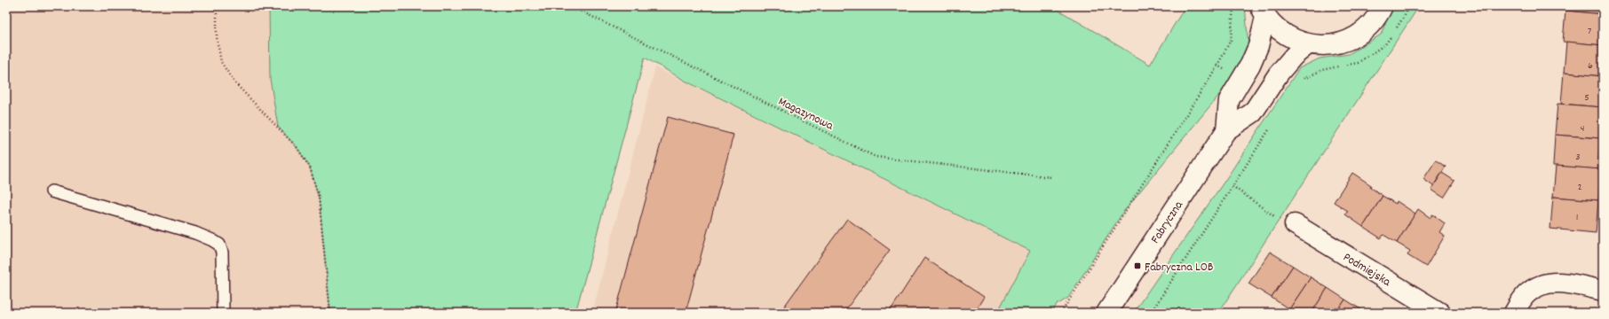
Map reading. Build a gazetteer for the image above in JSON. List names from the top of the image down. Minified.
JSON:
{"streets":{"street":["Fabryczna","Podmiejska"],"path":["Magazynowa"]},"places":{"transit":["Fabryczna LOB"]},"house_numbers":["7","6","5","4","3","2","1"]}
